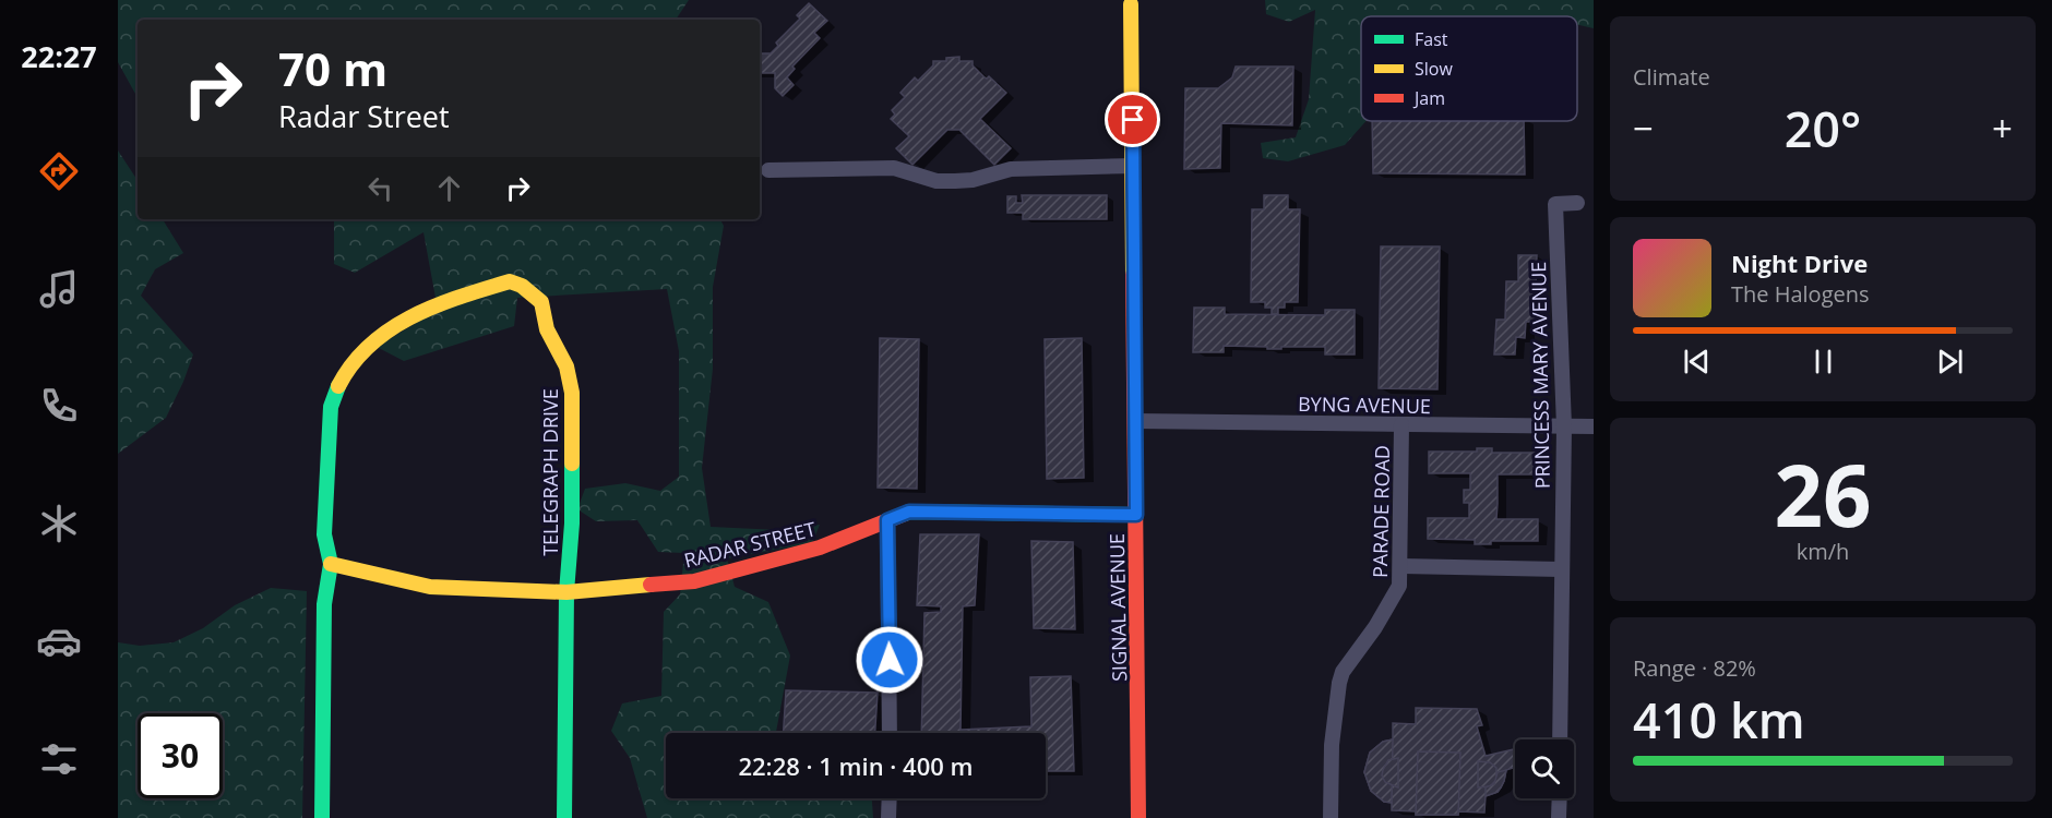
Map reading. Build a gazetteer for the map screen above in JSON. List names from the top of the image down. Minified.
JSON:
{"streets":{"street":["PRINCESS MARY AVENUE","BYNG AVENUE","TELEGRAPH DRIVE","PARADE ROAD","RADAR STREET","SIGNAL AVENUE"]},"crossings":[["PRINCESS MARY AVENUE","BYNG AVENUE"],["BYNG AVENUE","PARADE ROAD"],["BYNG AVENUE","SIGNAL AVENUE"],["TELEGRAPH DRIVE","RADAR STREET"],["RADAR STREET","SIGNAL AVENUE"]],"legend":["Fast","Slow","Jam"],"page":{"tabs":"22:27","tile":["Climate",["26","km/h"],["Range · 82%","410 km"]],"turn":["70 m","Radar Street"],"heat":["−","20°","+"],"song":["Night Drive","The Halogens"],"limit":"30","trip":"22:28 · 1 min · 400 m"}}
